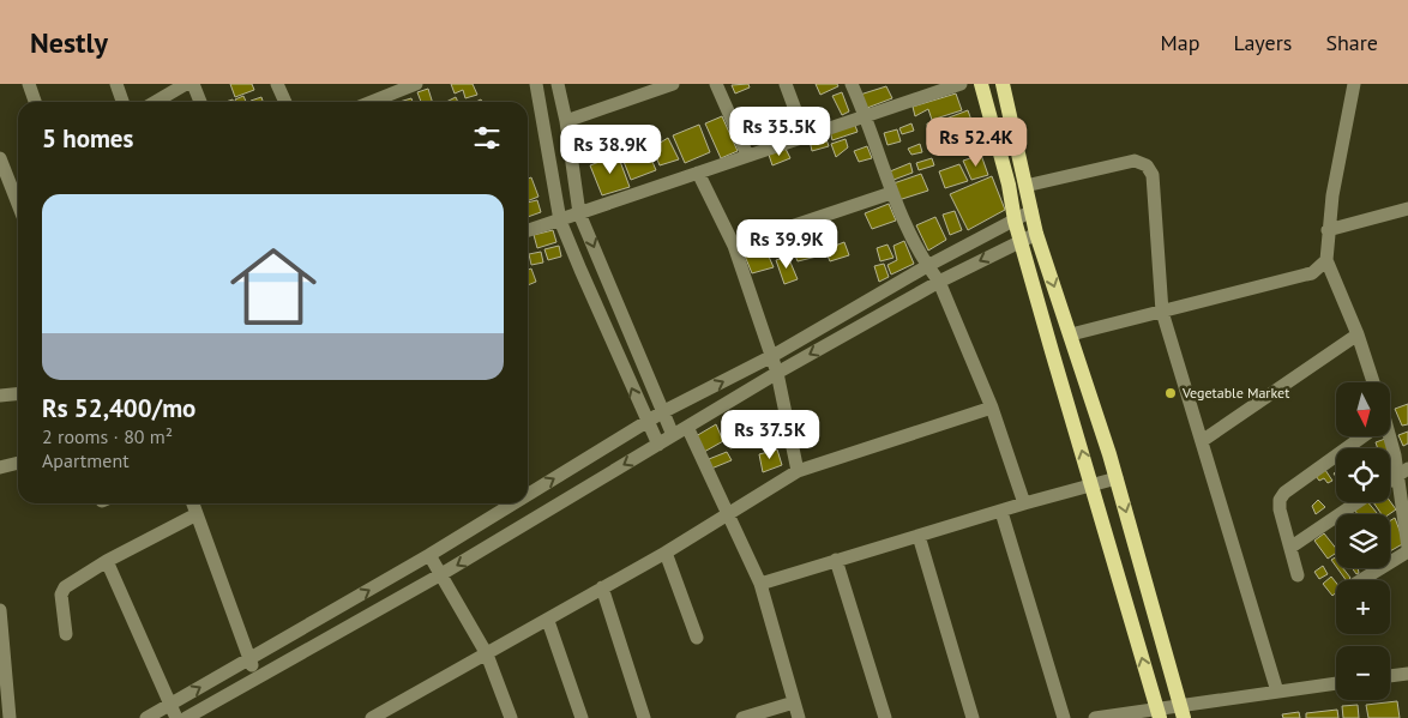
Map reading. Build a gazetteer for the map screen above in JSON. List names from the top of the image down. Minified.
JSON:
{"places":["Vegetable Market"],"north":"bottom","page":{"header":"Nestly","nav":["Map","Layers","Share"],"heading":"5 homes","price":["Rs 35.5K","Rs 52.4K","Rs 38.9K","Rs 39.9K","Rs 37.5K"],"list":[{"name":"Rs 52,400/mo","note":"2 rooms · 80 m² · Apartment"}],"map_buttons":["+","−"]}}
